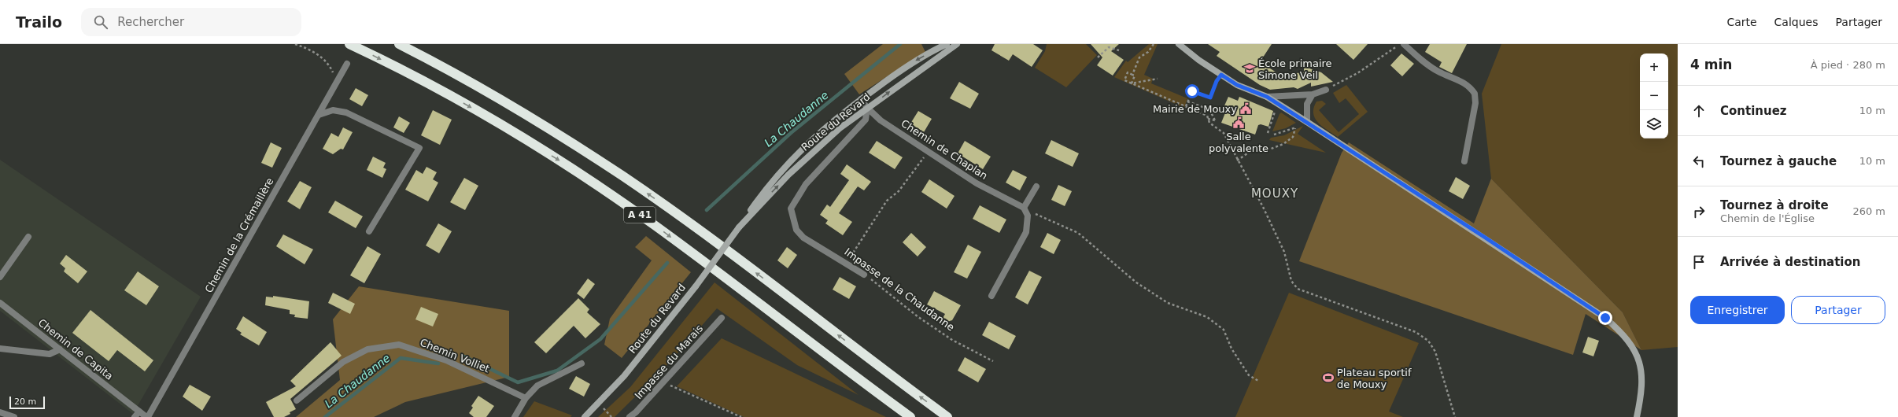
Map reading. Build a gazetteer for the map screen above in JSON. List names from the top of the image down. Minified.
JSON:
{"streets":{"highway":["A 41"],"main road":["Route du Revard"],"street":["Chemin de Chaplan","Chemin de la Crémaillère","Impasse de la Chaudanne","Chemin de Capita","Chemin Volliet","Impasse du Marais"]},"crossings":[["Route du Revard","Chemin de Chaplan"],["Route du Revard","Impasse de la Chaudanne"],["Chemin de Chaplan","Impasse de la Chaudanne"],["Chemin de la Crémaillère","Chemin de Capita"]],"districts":["MOUXY"],"water":["La Chaudanne"],"places":{"school or university":["École primaire Simone Veil"],"public building":["Mairie de Mouxy","Salle polyvalente"],"sports":["Plateau sportif de Mouxy"]},"scale_bar":"20 m","page":{"header":"Trailo","search":"Rechercher","nav":["Carte","Calques","Partager"],"heading":["4 min","À pied · 280 m"],"map_buttons":["+","−"],"list":[["Continuez","10 m"],["Tournez à gauche","10 m"],["Tournez à droite","Chemin de l'Église","260 m"],"Arrivée à destination"],"buttons":["Enregistrer","Partager"],"scale":"20 m"}}
